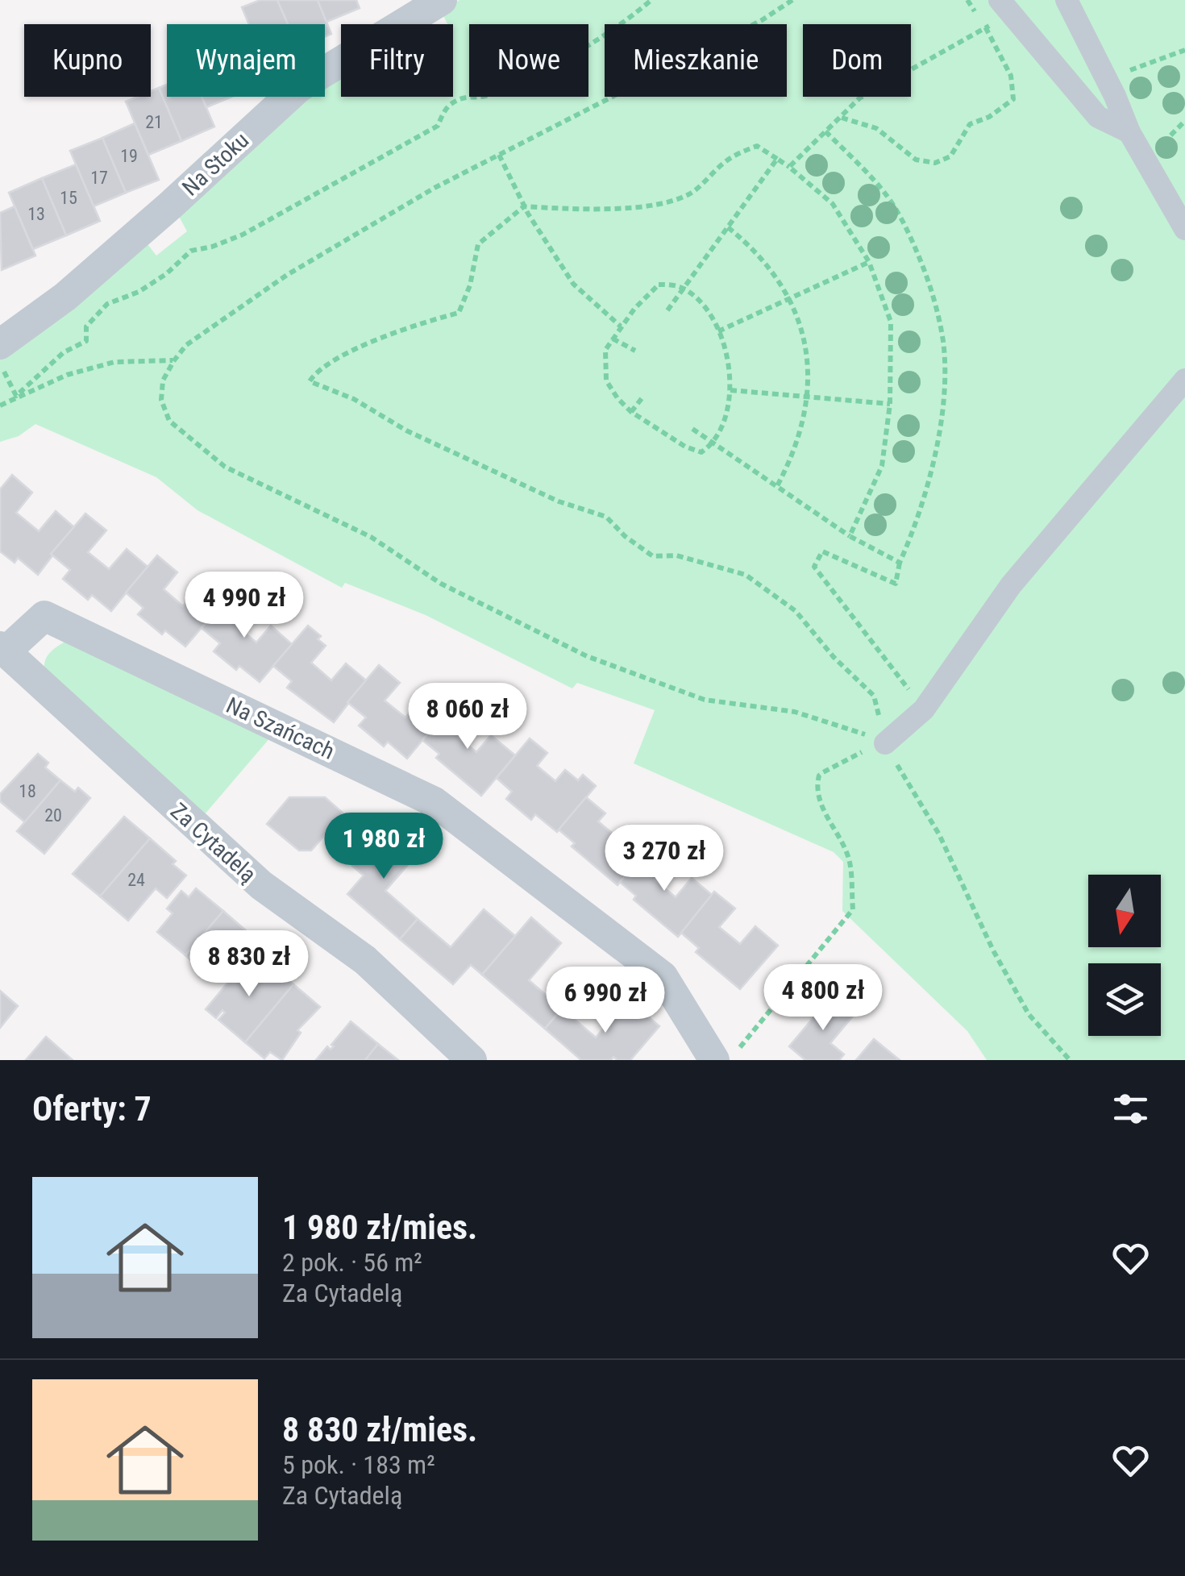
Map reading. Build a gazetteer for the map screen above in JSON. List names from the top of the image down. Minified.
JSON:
{"streets":{"street":["Na Stoku","Na Szańcach","Za Cytadelą"]},"crossings":[["Na Szańcach","Za Cytadelą"]],"house_numbers":["21","19","17","15","13","18","20","24"],"north":"bottom","page":{"chip":["Kupno","Wynajem","Filtry","Nowe","Mieszkanie","Dom"],"price":["4 990 zł","8 060 zł","1 980 zł","3 270 zł","8 830 zł","4 800 zł","6 990 zł"],"heading":"Oferty: 7","list":[{"name":"1 980 zł/mies.","note":"2 pok. · 56 m² · Za Cytadelą"},{"name":"8 830 zł/mies.","note":"5 pok. · 183 m² · Za Cytadelą"}]}}
